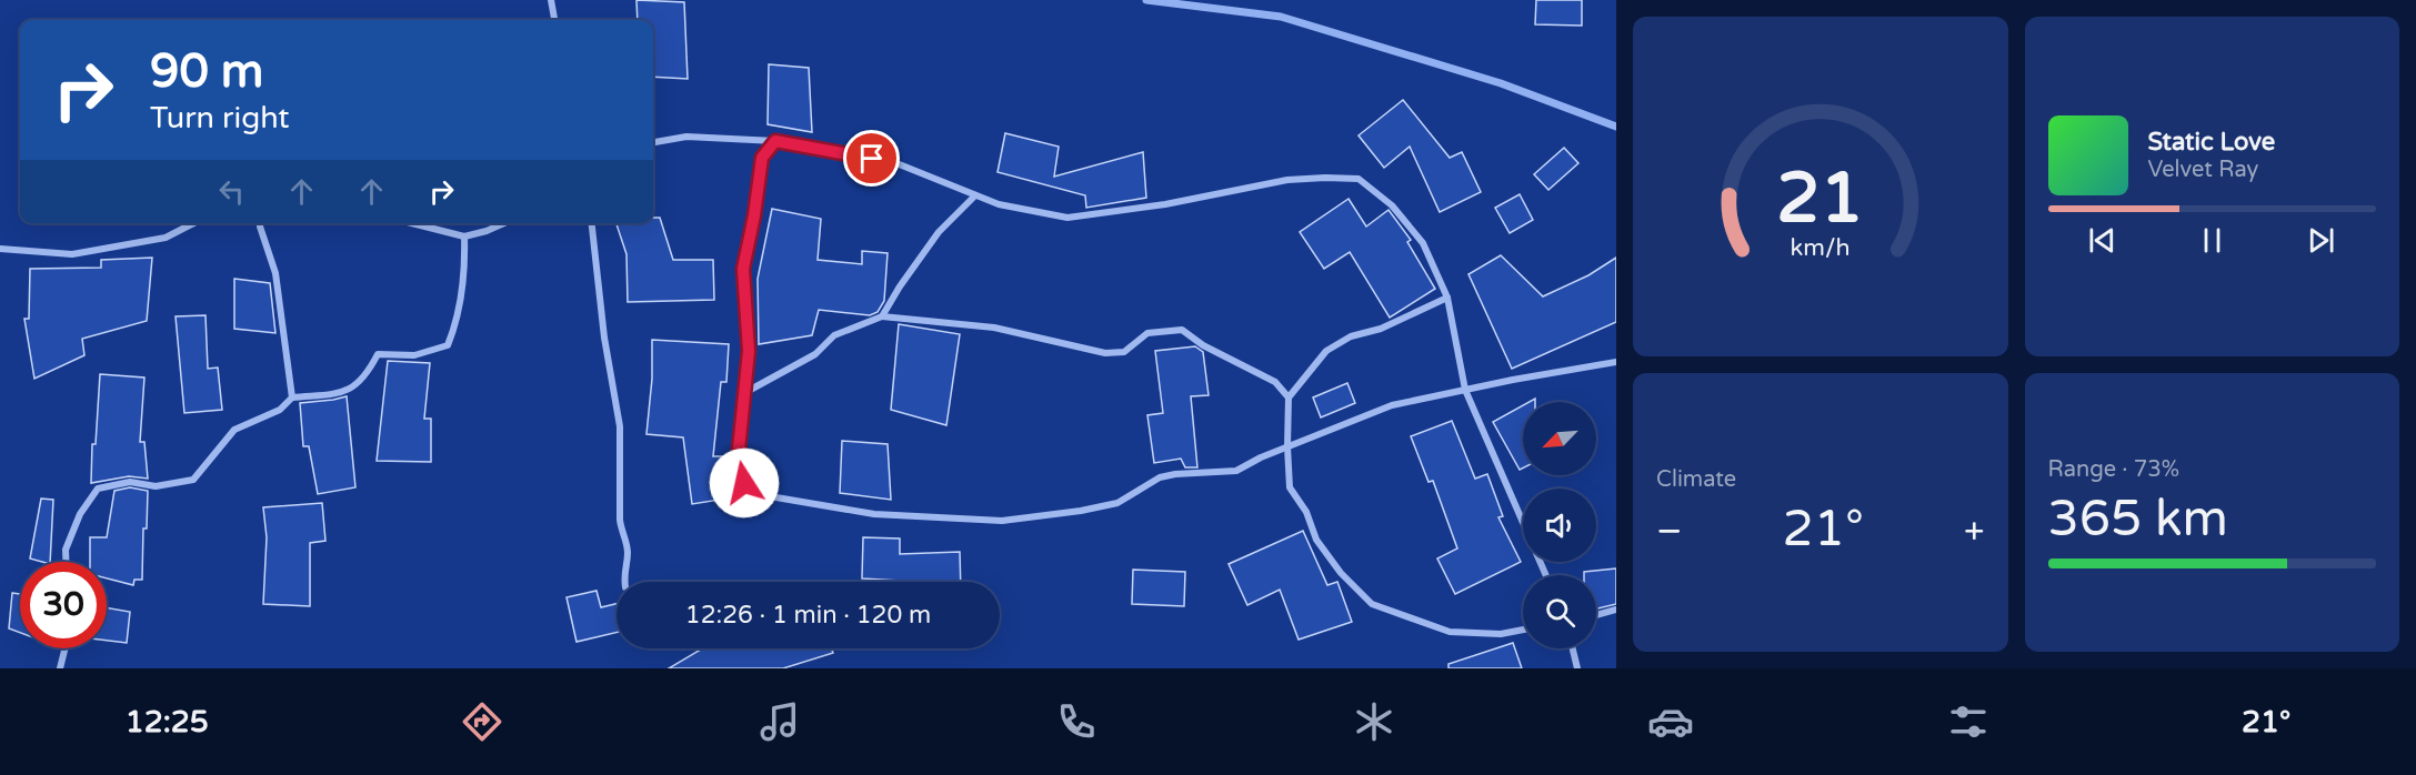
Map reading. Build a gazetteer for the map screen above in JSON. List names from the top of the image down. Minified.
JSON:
{"north":"bottom left","page":{"turn":["90 m","Turn right"],"song":["Static Love","Velvet Ray"],"tile":["Climate",["Range · 73%","365 km"]],"heat":["−","21°","+"],"limit":"30","trip":"12:26 · 1 min · 120 m","tabs":["12:25","21°"],"gauge":["21","km/h"]}}
